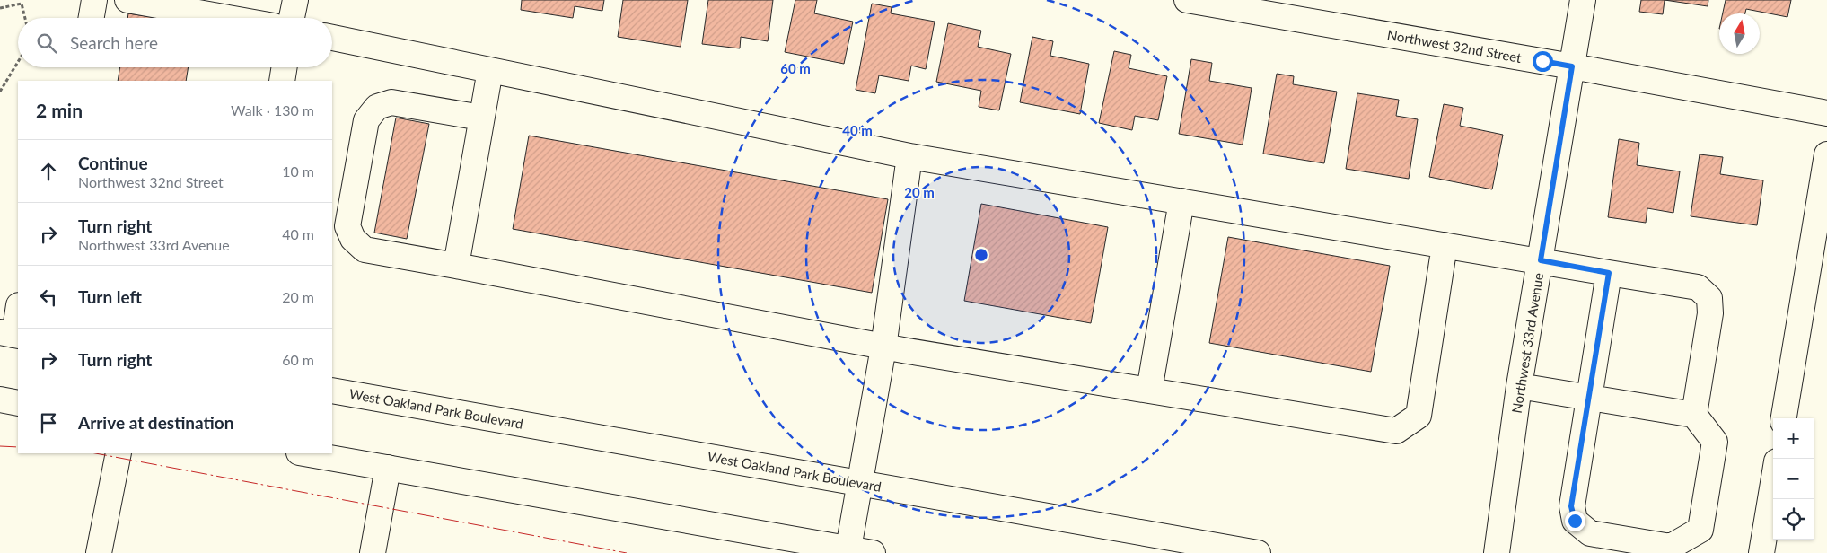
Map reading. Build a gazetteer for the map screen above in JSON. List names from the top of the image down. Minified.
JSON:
{"streets":{"street":["Northwest 32nd Street","Northwest 33rd Avenue","West Oakland Park Boulevard"]},"crossings":[["Northwest 32nd Street","Northwest 33rd Avenue"]],"north":"top","page":{"search":"Search here","heading":["2 min","Walk · 130 m"],"list":[["Continue","Northwest 32nd Street","10 m"],["Turn right","Northwest 33rd Avenue","40 m"],["Turn left","20 m"],["Turn right","60 m"],"Arrive at destination"],"map_buttons":["+","−"]},"rings":["60 m","40 m","20 m"]}
